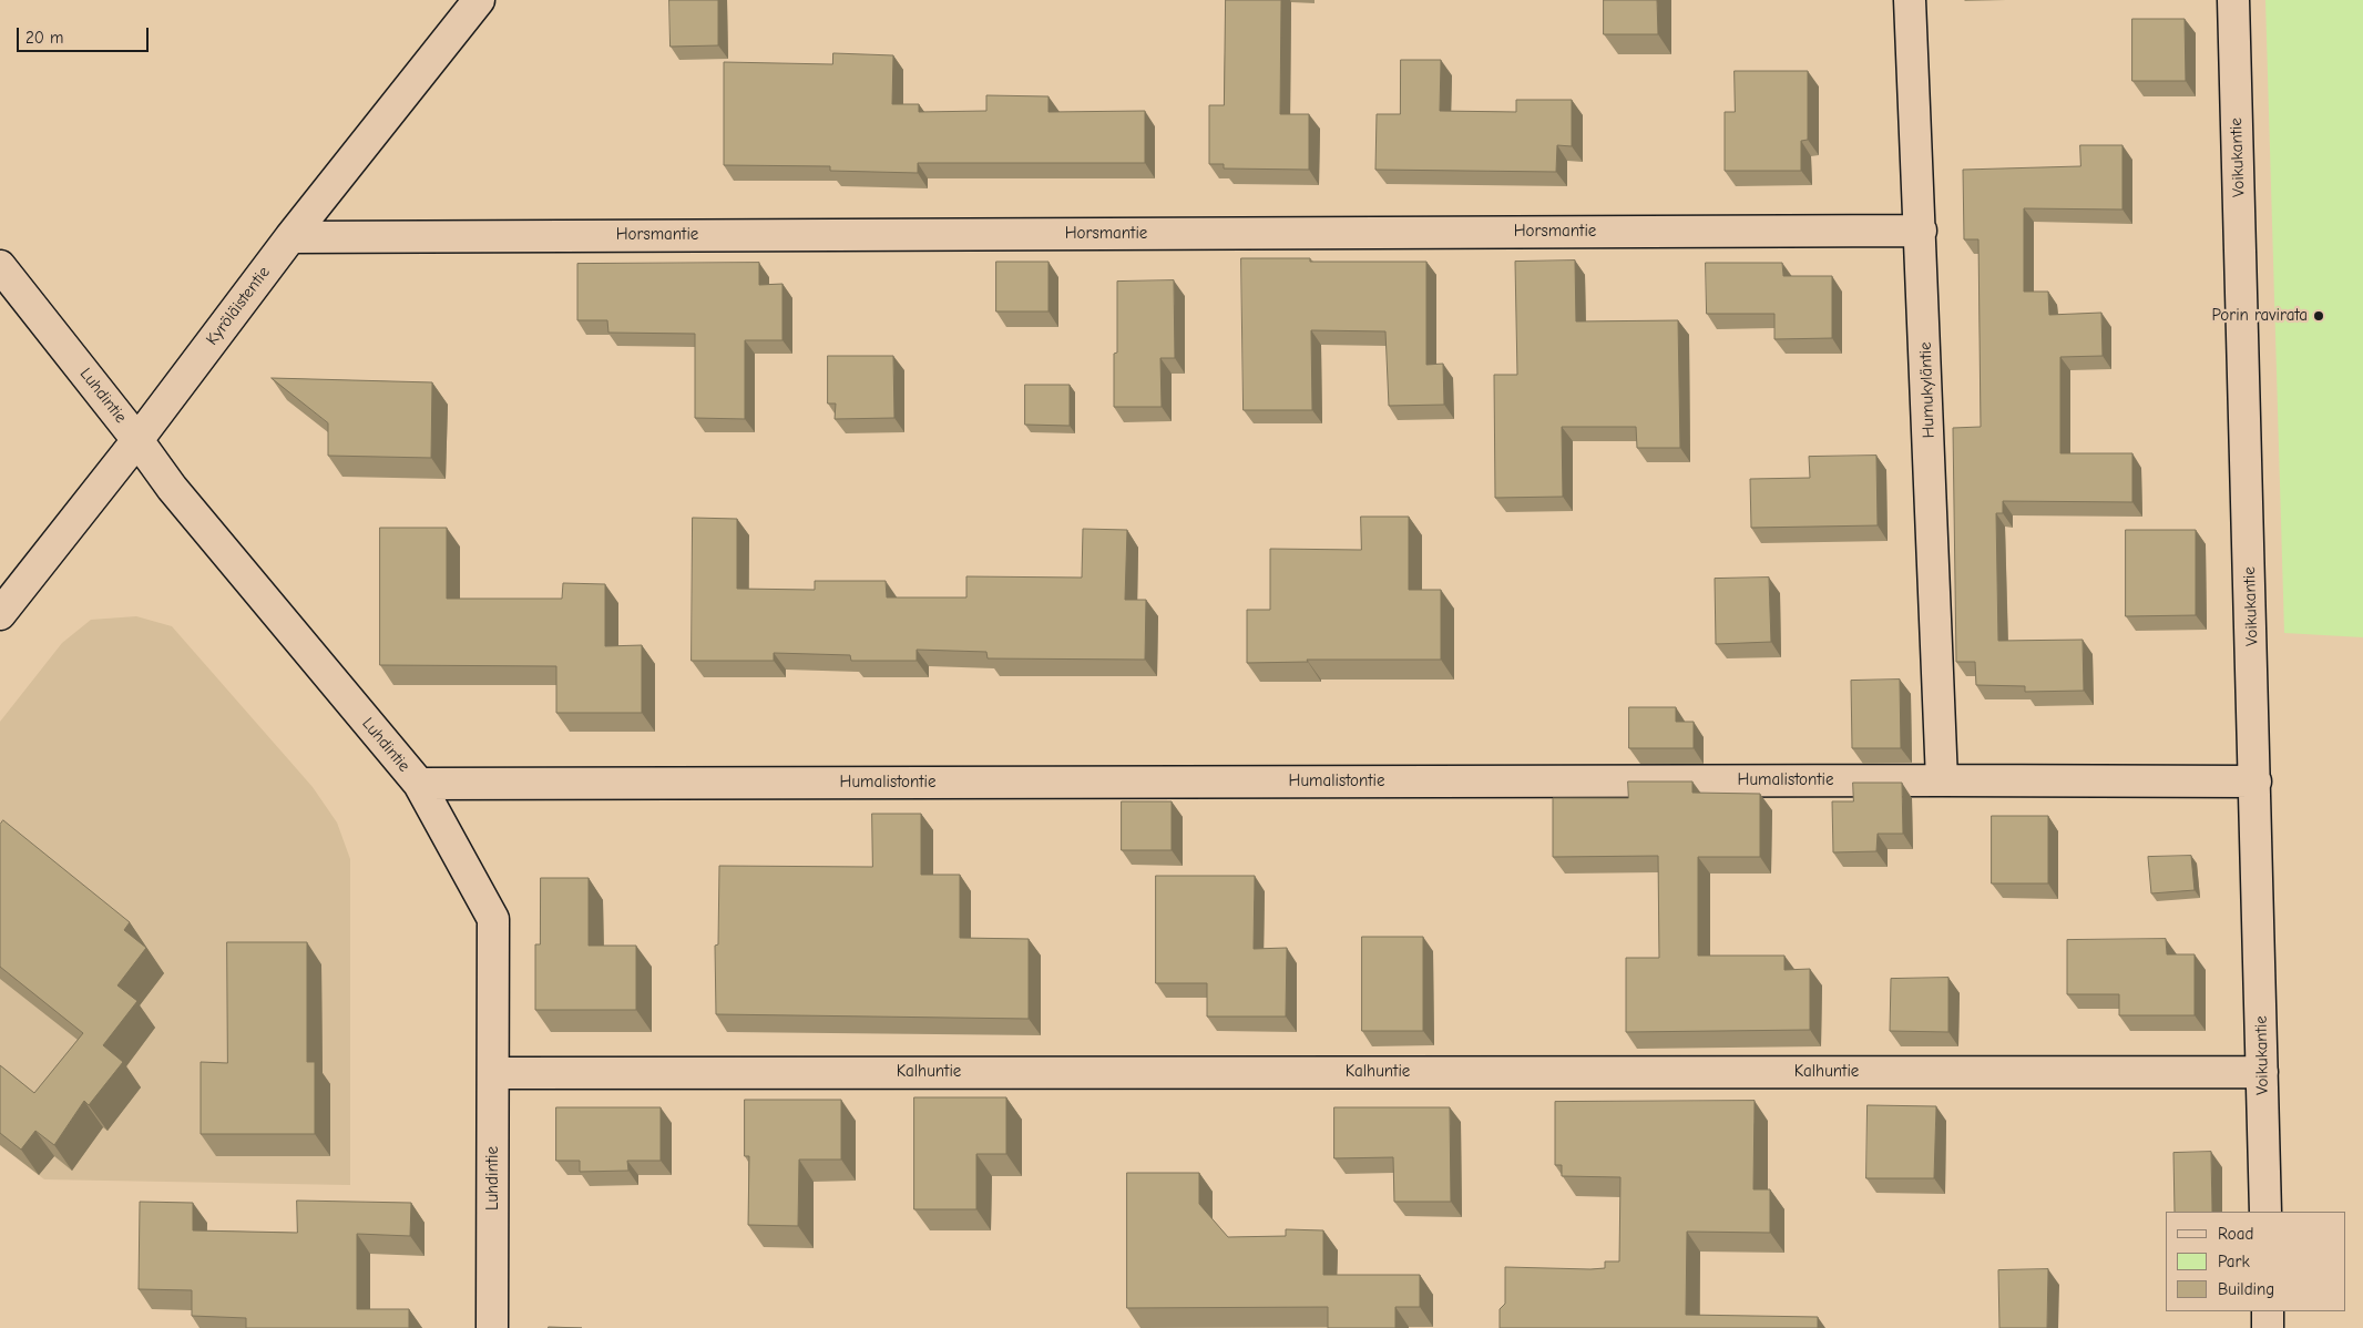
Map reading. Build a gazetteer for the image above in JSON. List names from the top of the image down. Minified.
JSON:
{"streets":{"street":["Voikukantie","Horsmantie","Kyröläistentie","Humukyläntie","Luhdintie","Humalistontie","Kalhuntie"]},"crossings":[["Voikukantie","Humalistontie"],["Voikukantie","Kalhuntie"],["Horsmantie","Kyröläistentie"],["Horsmantie","Humukyläntie"],["Kyröläistentie","Luhdintie"],["Humukyläntie","Humalistontie"],["Luhdintie","Humalistontie"],["Luhdintie","Kalhuntie"]],"places":["Porin ravirata"],"legend":["Road","Park","Building"],"scale_bar":"20 m"}
